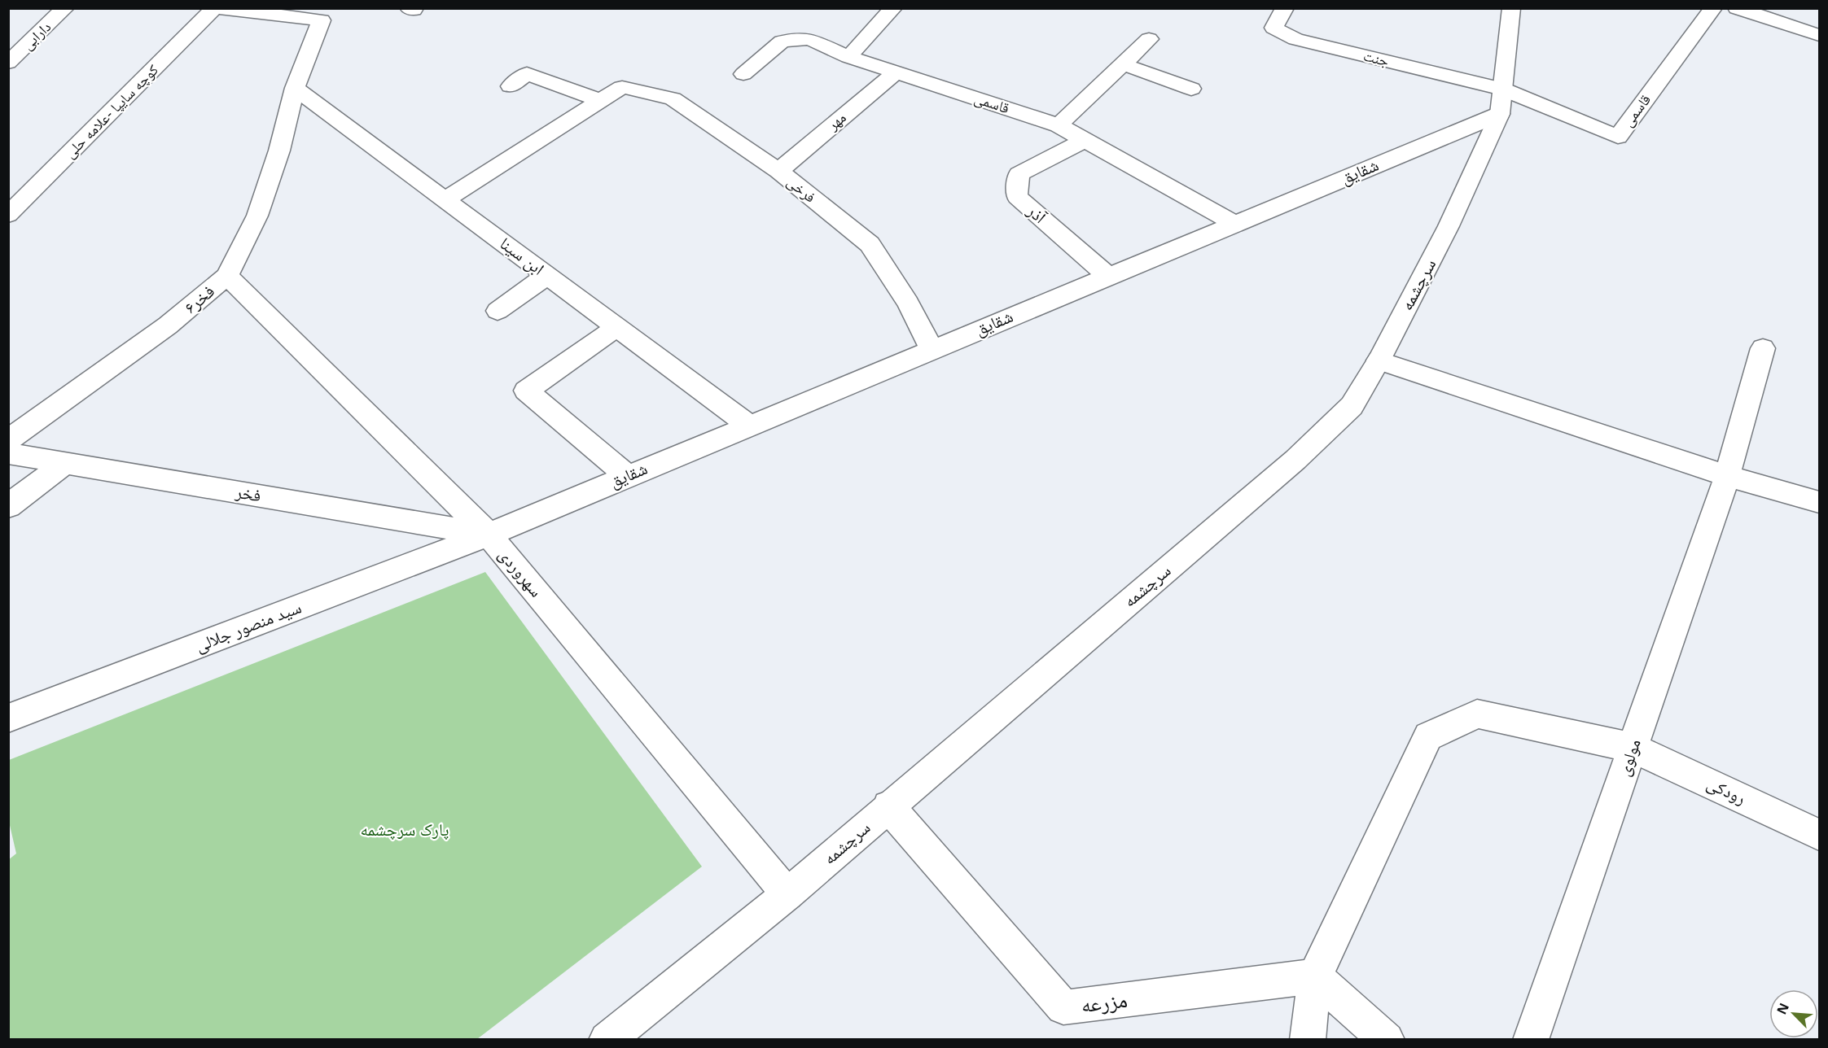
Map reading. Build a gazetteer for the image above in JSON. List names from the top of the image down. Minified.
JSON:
{"streets":{"street":["دارابی","جنت","قاسمی","کوچه سایپا -علامه حلی","مهر","شقایق","فرخی","آذر","ابن سینا","سرچشمه","فخر۶","فخر","سهروردی","سید منصور جلالی","مولوی","رودکی","مزرعه"]},"crossings":[["جنت","قاسمی"],["جنت","شقایق"],["جنت","سرچشمه"],["قاسمی","مهر"],["قاسمی","شقایق"],["قاسمی","آذر"],["قاسمی","سرچشمه"],["مهر","فرخی"],["شقایق","فرخی"],["شقایق","آذر"],["شقایق","ابن سینا"],["شقایق","سرچشمه"],["شقایق","فخر"],["شقایق","سهروردی"],["شقایق","سید منصور جلالی"],["ابن سینا","فخر۶"],["سرچشمه","سهروردی"],["سرچشمه","مزرعه"],["فخر۶","سهروردی"],["فخر","سهروردی"],["فخر","سید منصور جلالی"],["سهروردی","سید منصور جلالی"],["مولوی","رودکی"],["رودکی","مزرعه"]],"parks":["پارک سرچشمه"],"north":"top left"}
